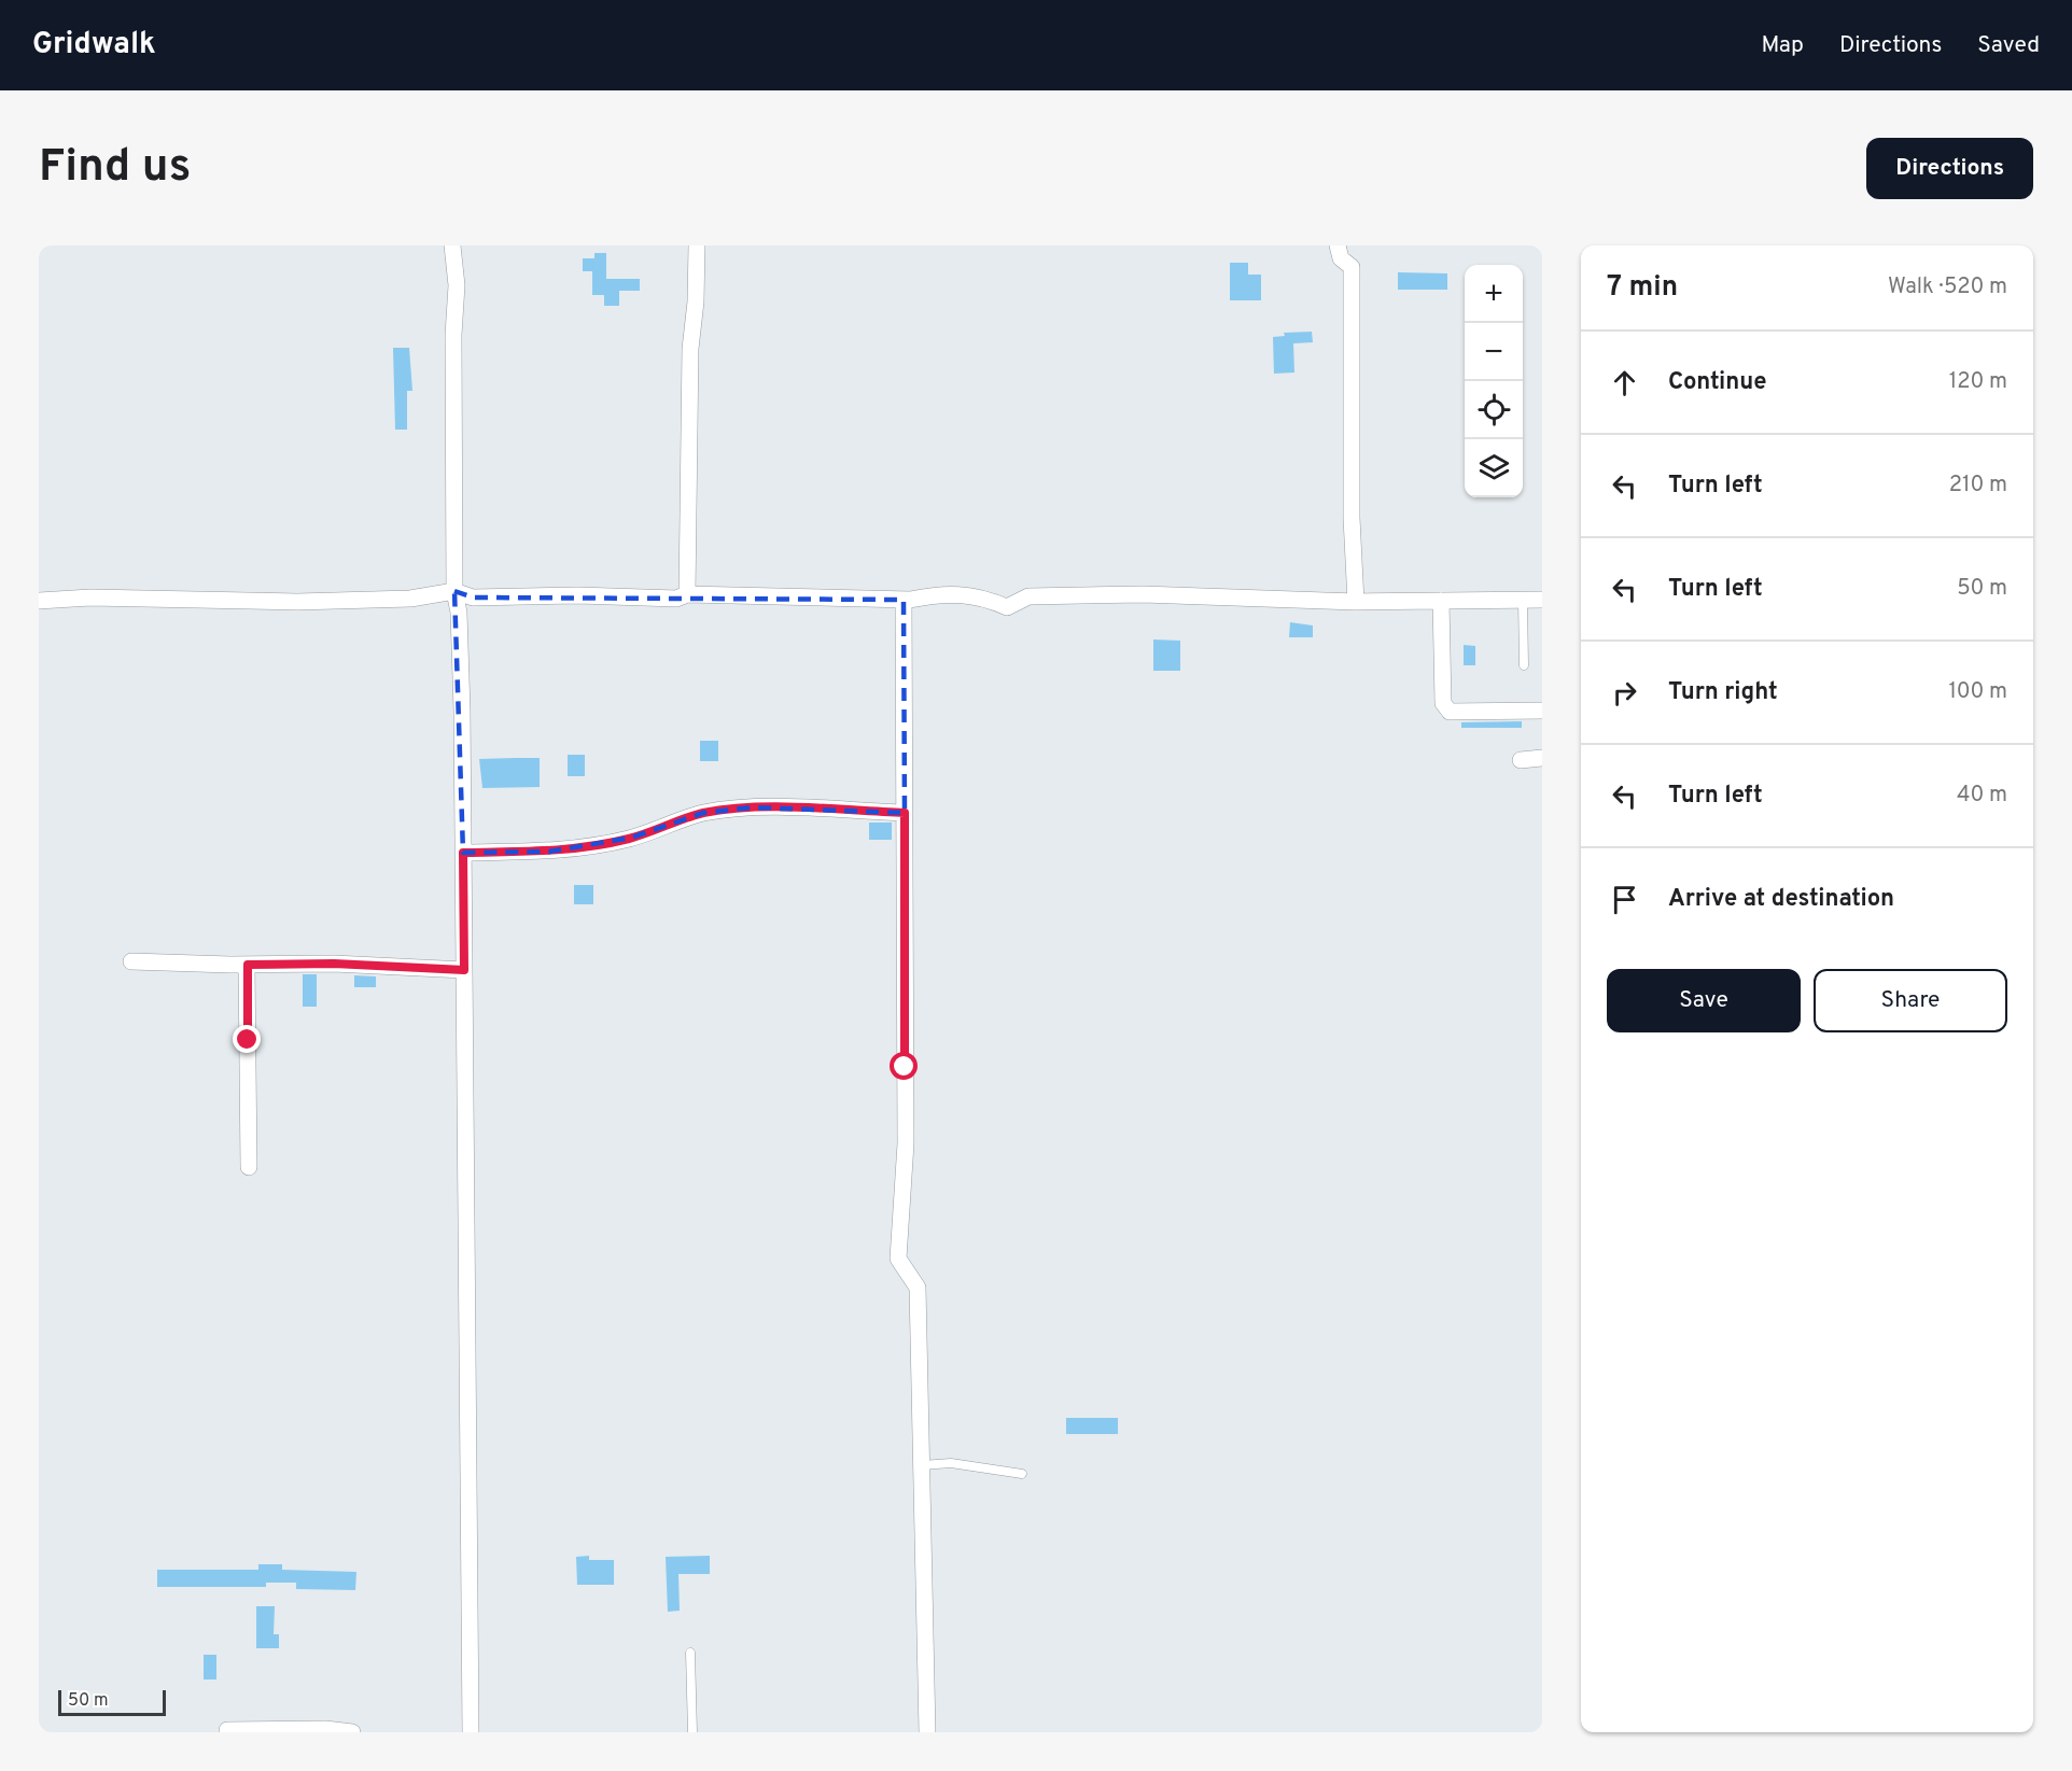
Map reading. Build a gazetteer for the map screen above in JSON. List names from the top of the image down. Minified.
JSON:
{"scale_bar":"50 m","page":{"header":"Gridwalk","nav":["Map","Directions","Saved"],"buttons":["Directions",["Save","Share"]],"title":"Find us","heading":["7 min","Walk · 520 m"],"map_buttons":["+","−"],"list":[["Continue","120 m"],["Turn left","210 m"],["Turn left","50 m"],["Turn right","100 m"],["Turn left","40 m"],"Arrive at destination"],"scale":"50 m"}}
